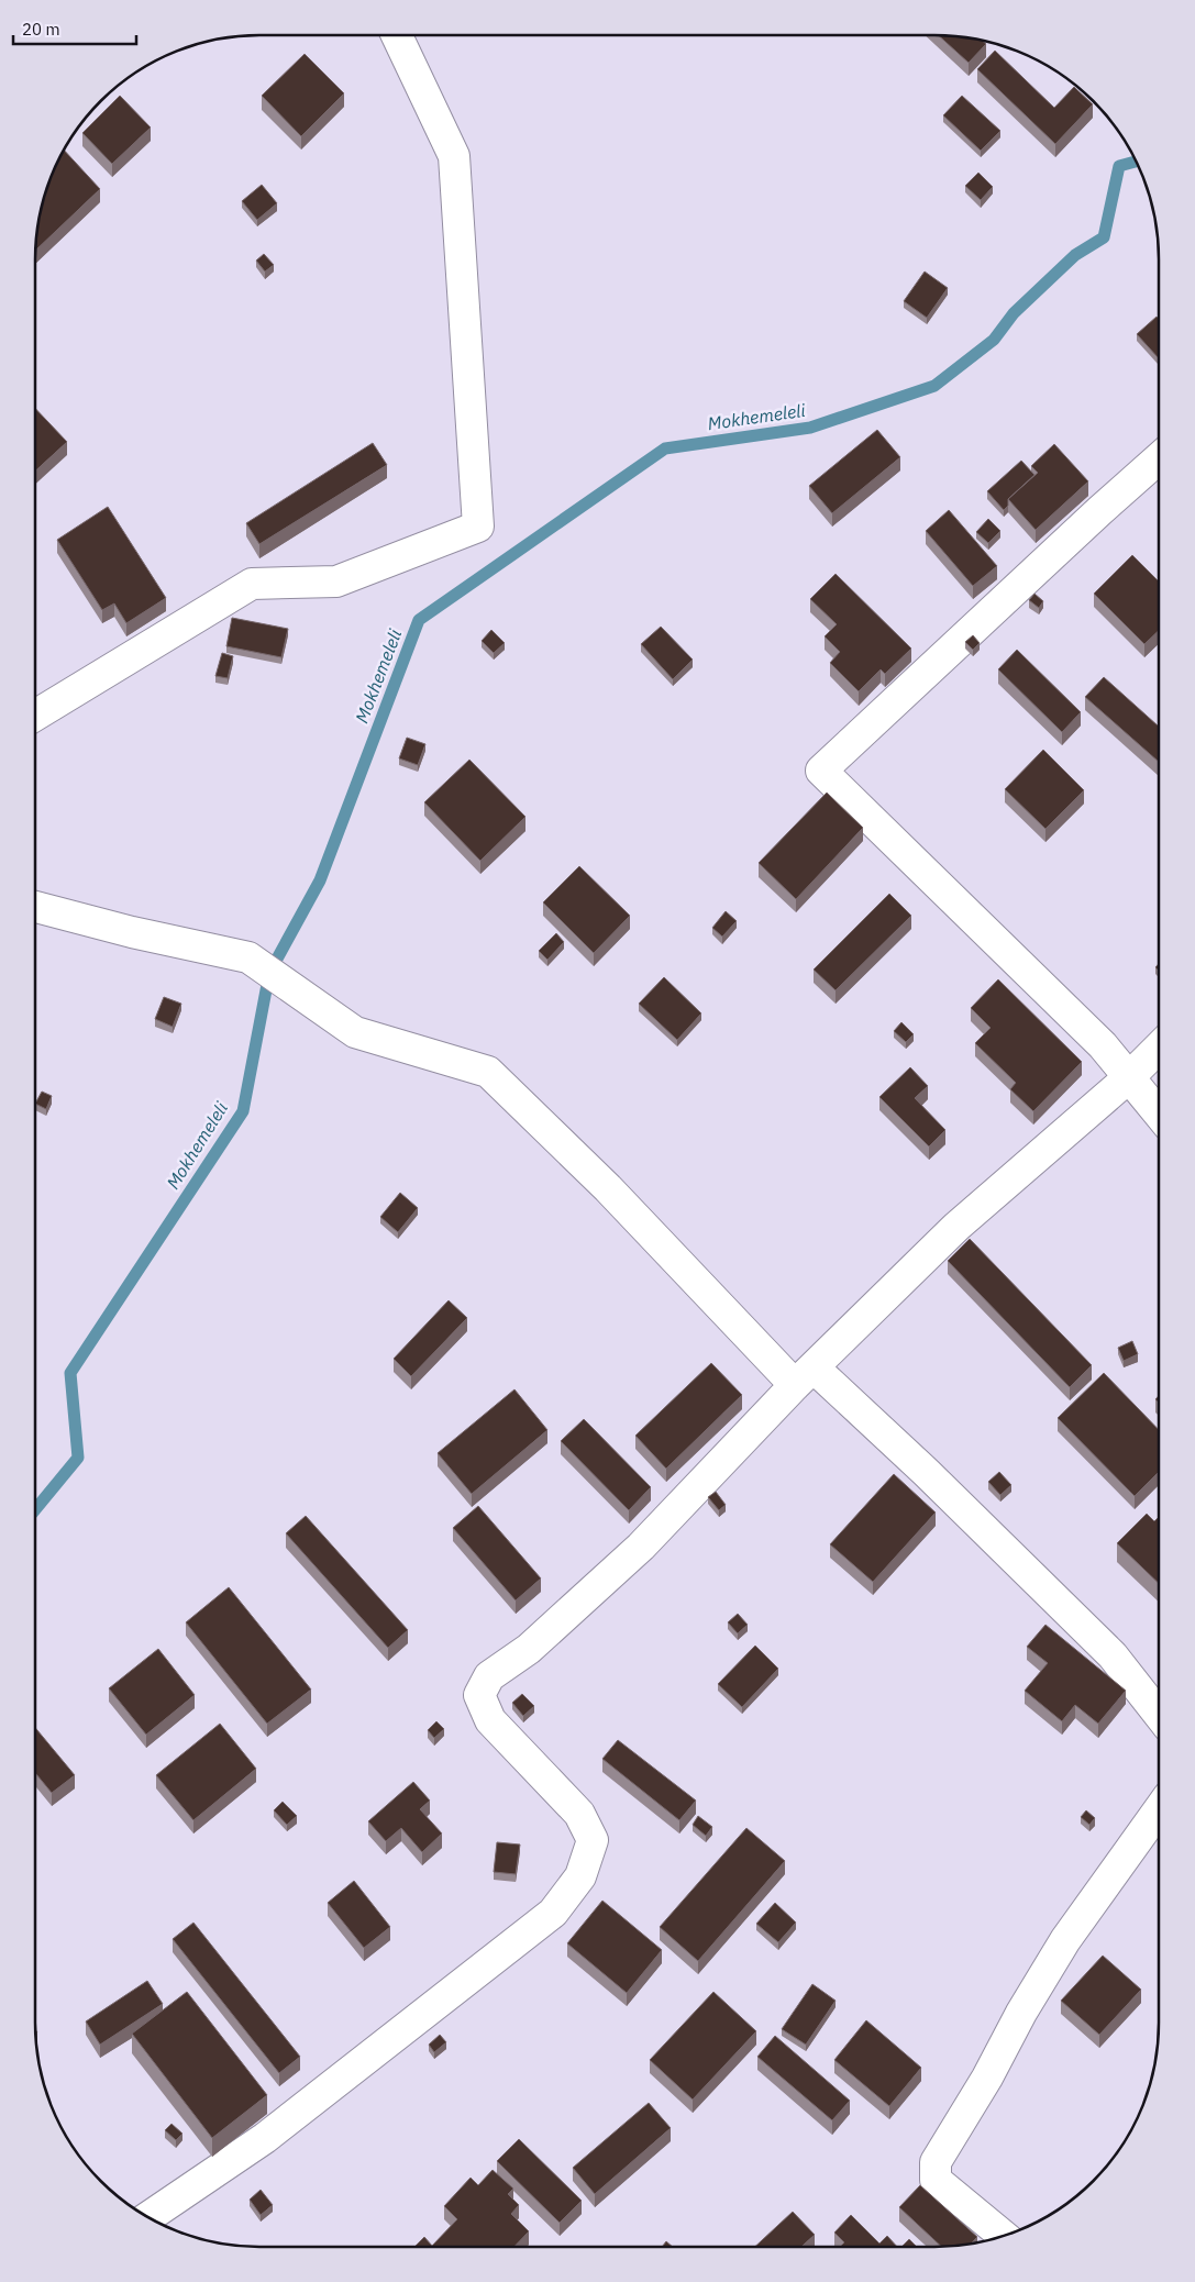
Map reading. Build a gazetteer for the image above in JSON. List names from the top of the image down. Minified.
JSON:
{"water":["Mokhemeleli"],"scale_bar":"20 m"}
